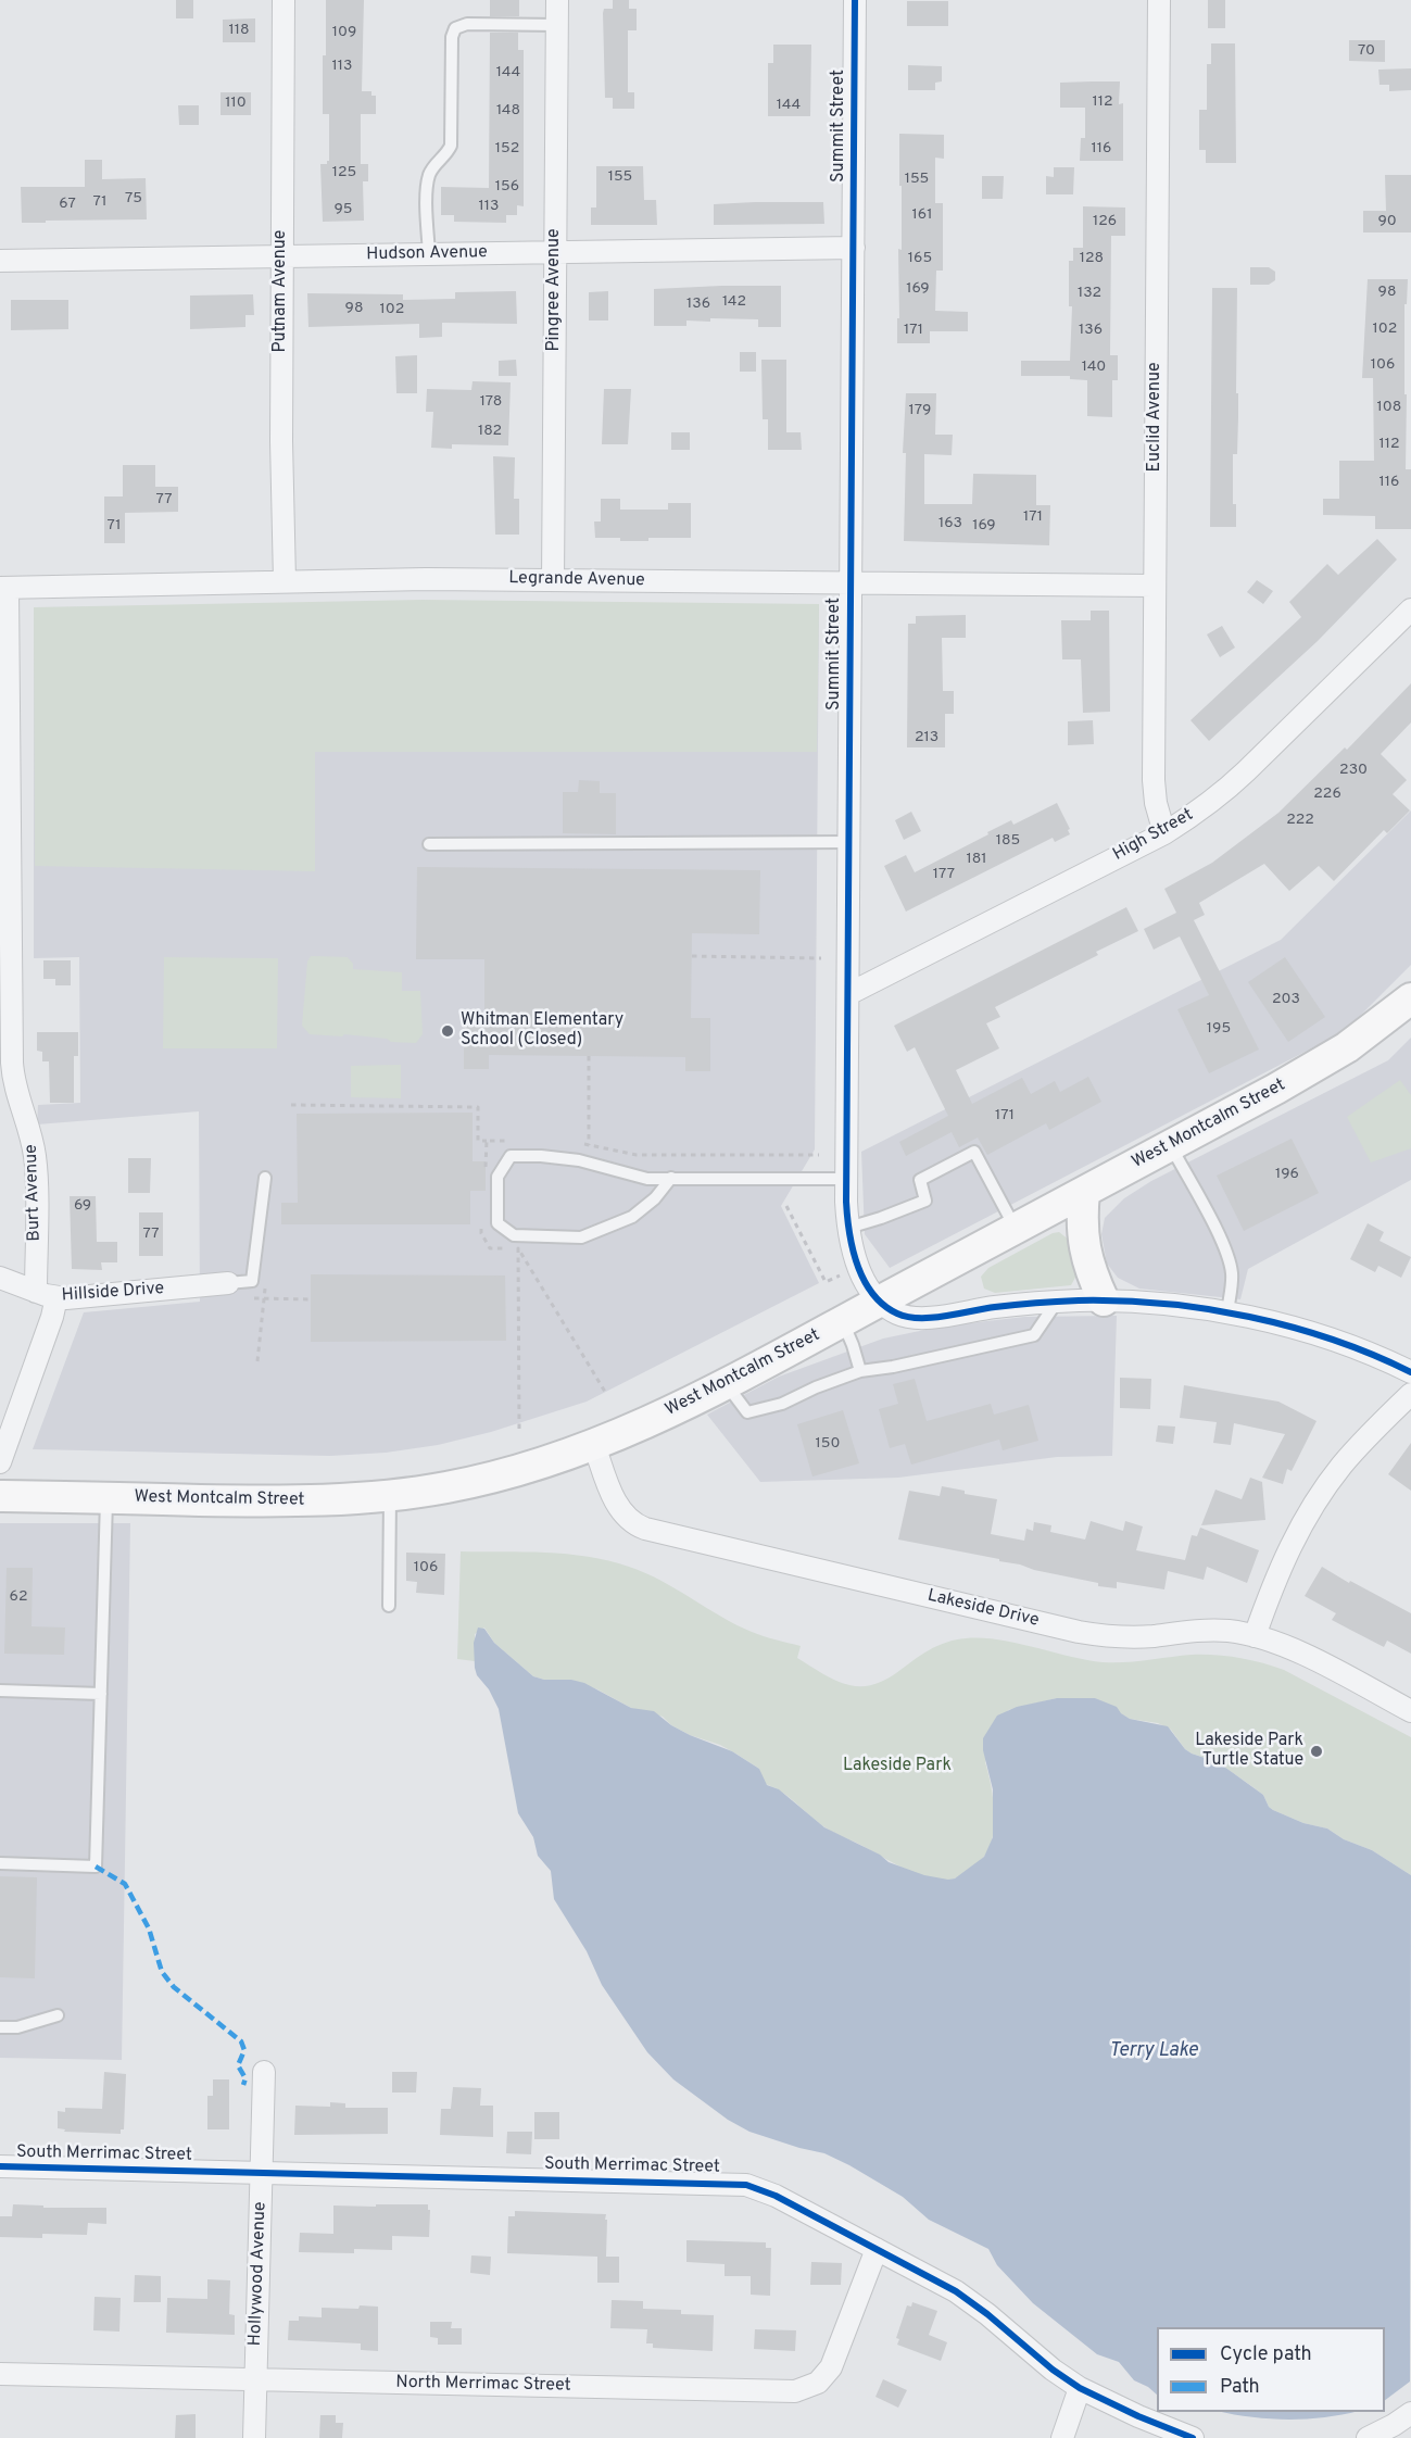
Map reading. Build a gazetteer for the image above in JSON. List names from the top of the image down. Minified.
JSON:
{"streets":{"main road":["West Montcalm Street"],"street":["Summit Street","Hudson Avenue","Pingree Avenue","Putnam Avenue","Euclid Avenue","Legrande Avenue","High Street","Burt Avenue","Hillside Drive","Lakeside Drive","South Merrimac Street","Hollywood Avenue","North Merrimac Street"]},"crossings":[["Summit Street","Hudson Avenue"],["Summit Street","Legrande Avenue"],["Summit Street","High Street"],["Summit Street","West Montcalm Street"],["Hudson Avenue","Pingree Avenue"],["Hudson Avenue","Putnam Avenue"],["Pingree Avenue","Legrande Avenue"],["Putnam Avenue","Legrande Avenue"],["Euclid Avenue","Legrande Avenue"],["Euclid Avenue","High Street"],["Legrande Avenue","Burt Avenue"],["West Montcalm Street","Lakeside Drive"],["Burt Avenue","Hillside Drive"],["South Merrimac Street","Hollywood Avenue"],["South Merrimac Street","North Merrimac Street"],["Hollywood Avenue","North Merrimac Street"]],"water":["Terry Lake"],"parks":["Lakeside Park"],"places":["Whitman Elementary School (Closed)","Lakeside Park Turtle Statue"],"house_numbers":["118","109","70","113","144","112","110","144","148","152","116","125","155","155","156","75","71","67","113","95","161","126","90","165","128","169","98","132","142","136","98","102","102","171","136","106","140","178","108","179","182","112","116","77","171","163","71","169","213","230","226","222","185","181","177","203","195","171","196","69","77","150","106","62"],"legend":["Cycle path","Path"]}
